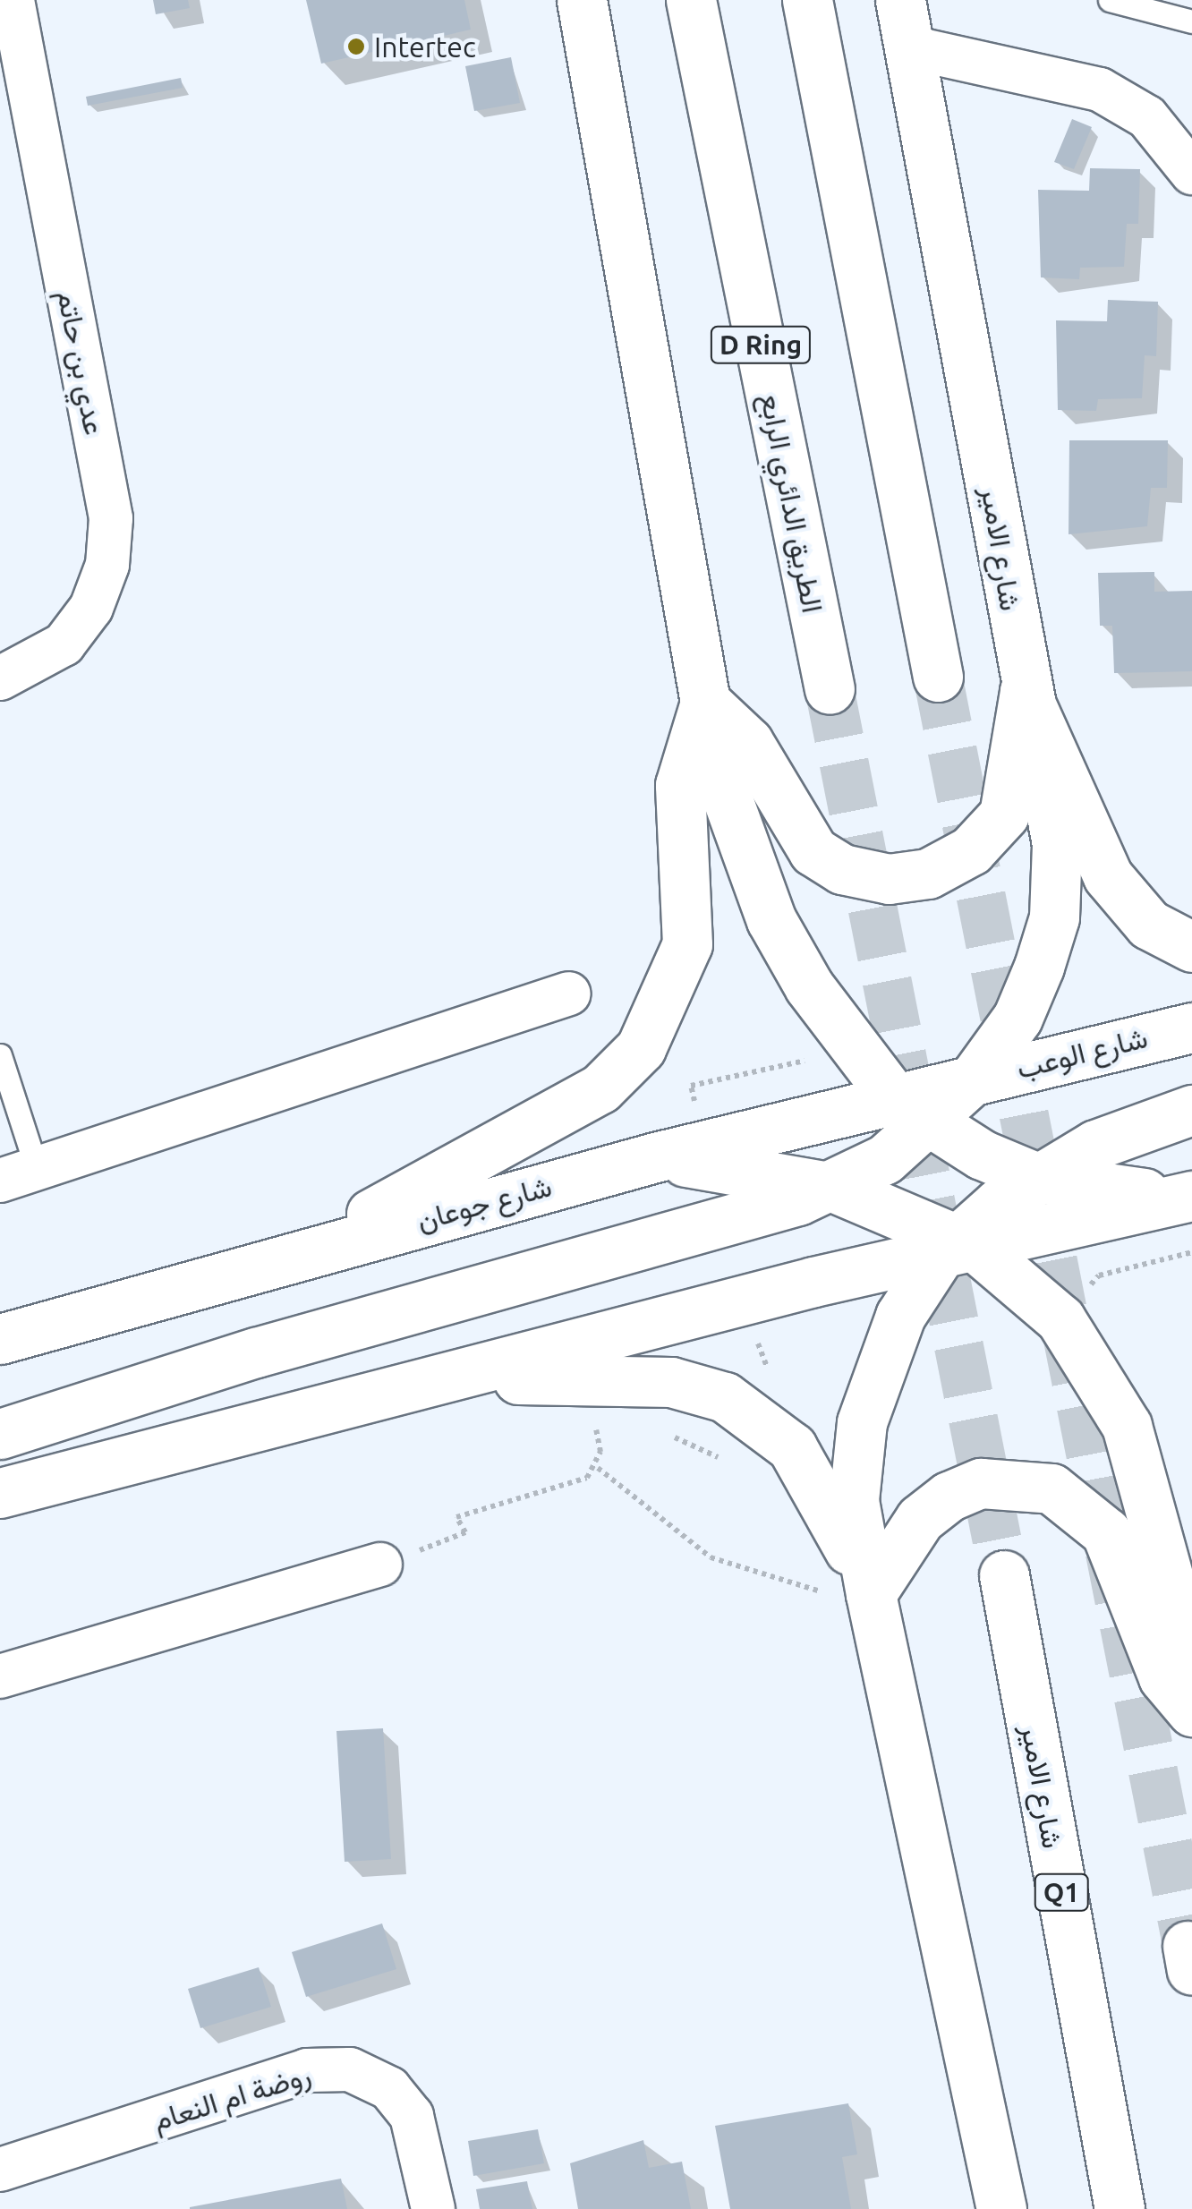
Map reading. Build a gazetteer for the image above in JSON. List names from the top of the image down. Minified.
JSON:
{"streets":{"main road":["D Ring","الطريق الدائري الرابع","شارع الامير","شارع الوعب","شارع جوعان","Q1"],"street":["عدي بن حاتم","روضة ام النعام"]},"crossings":[["شارع الامير","شارع الوعب"],["شارع الامير","شارع جوعان"],["شارع الوعب","شارع جوعان"]],"places":["Intertec"]}
